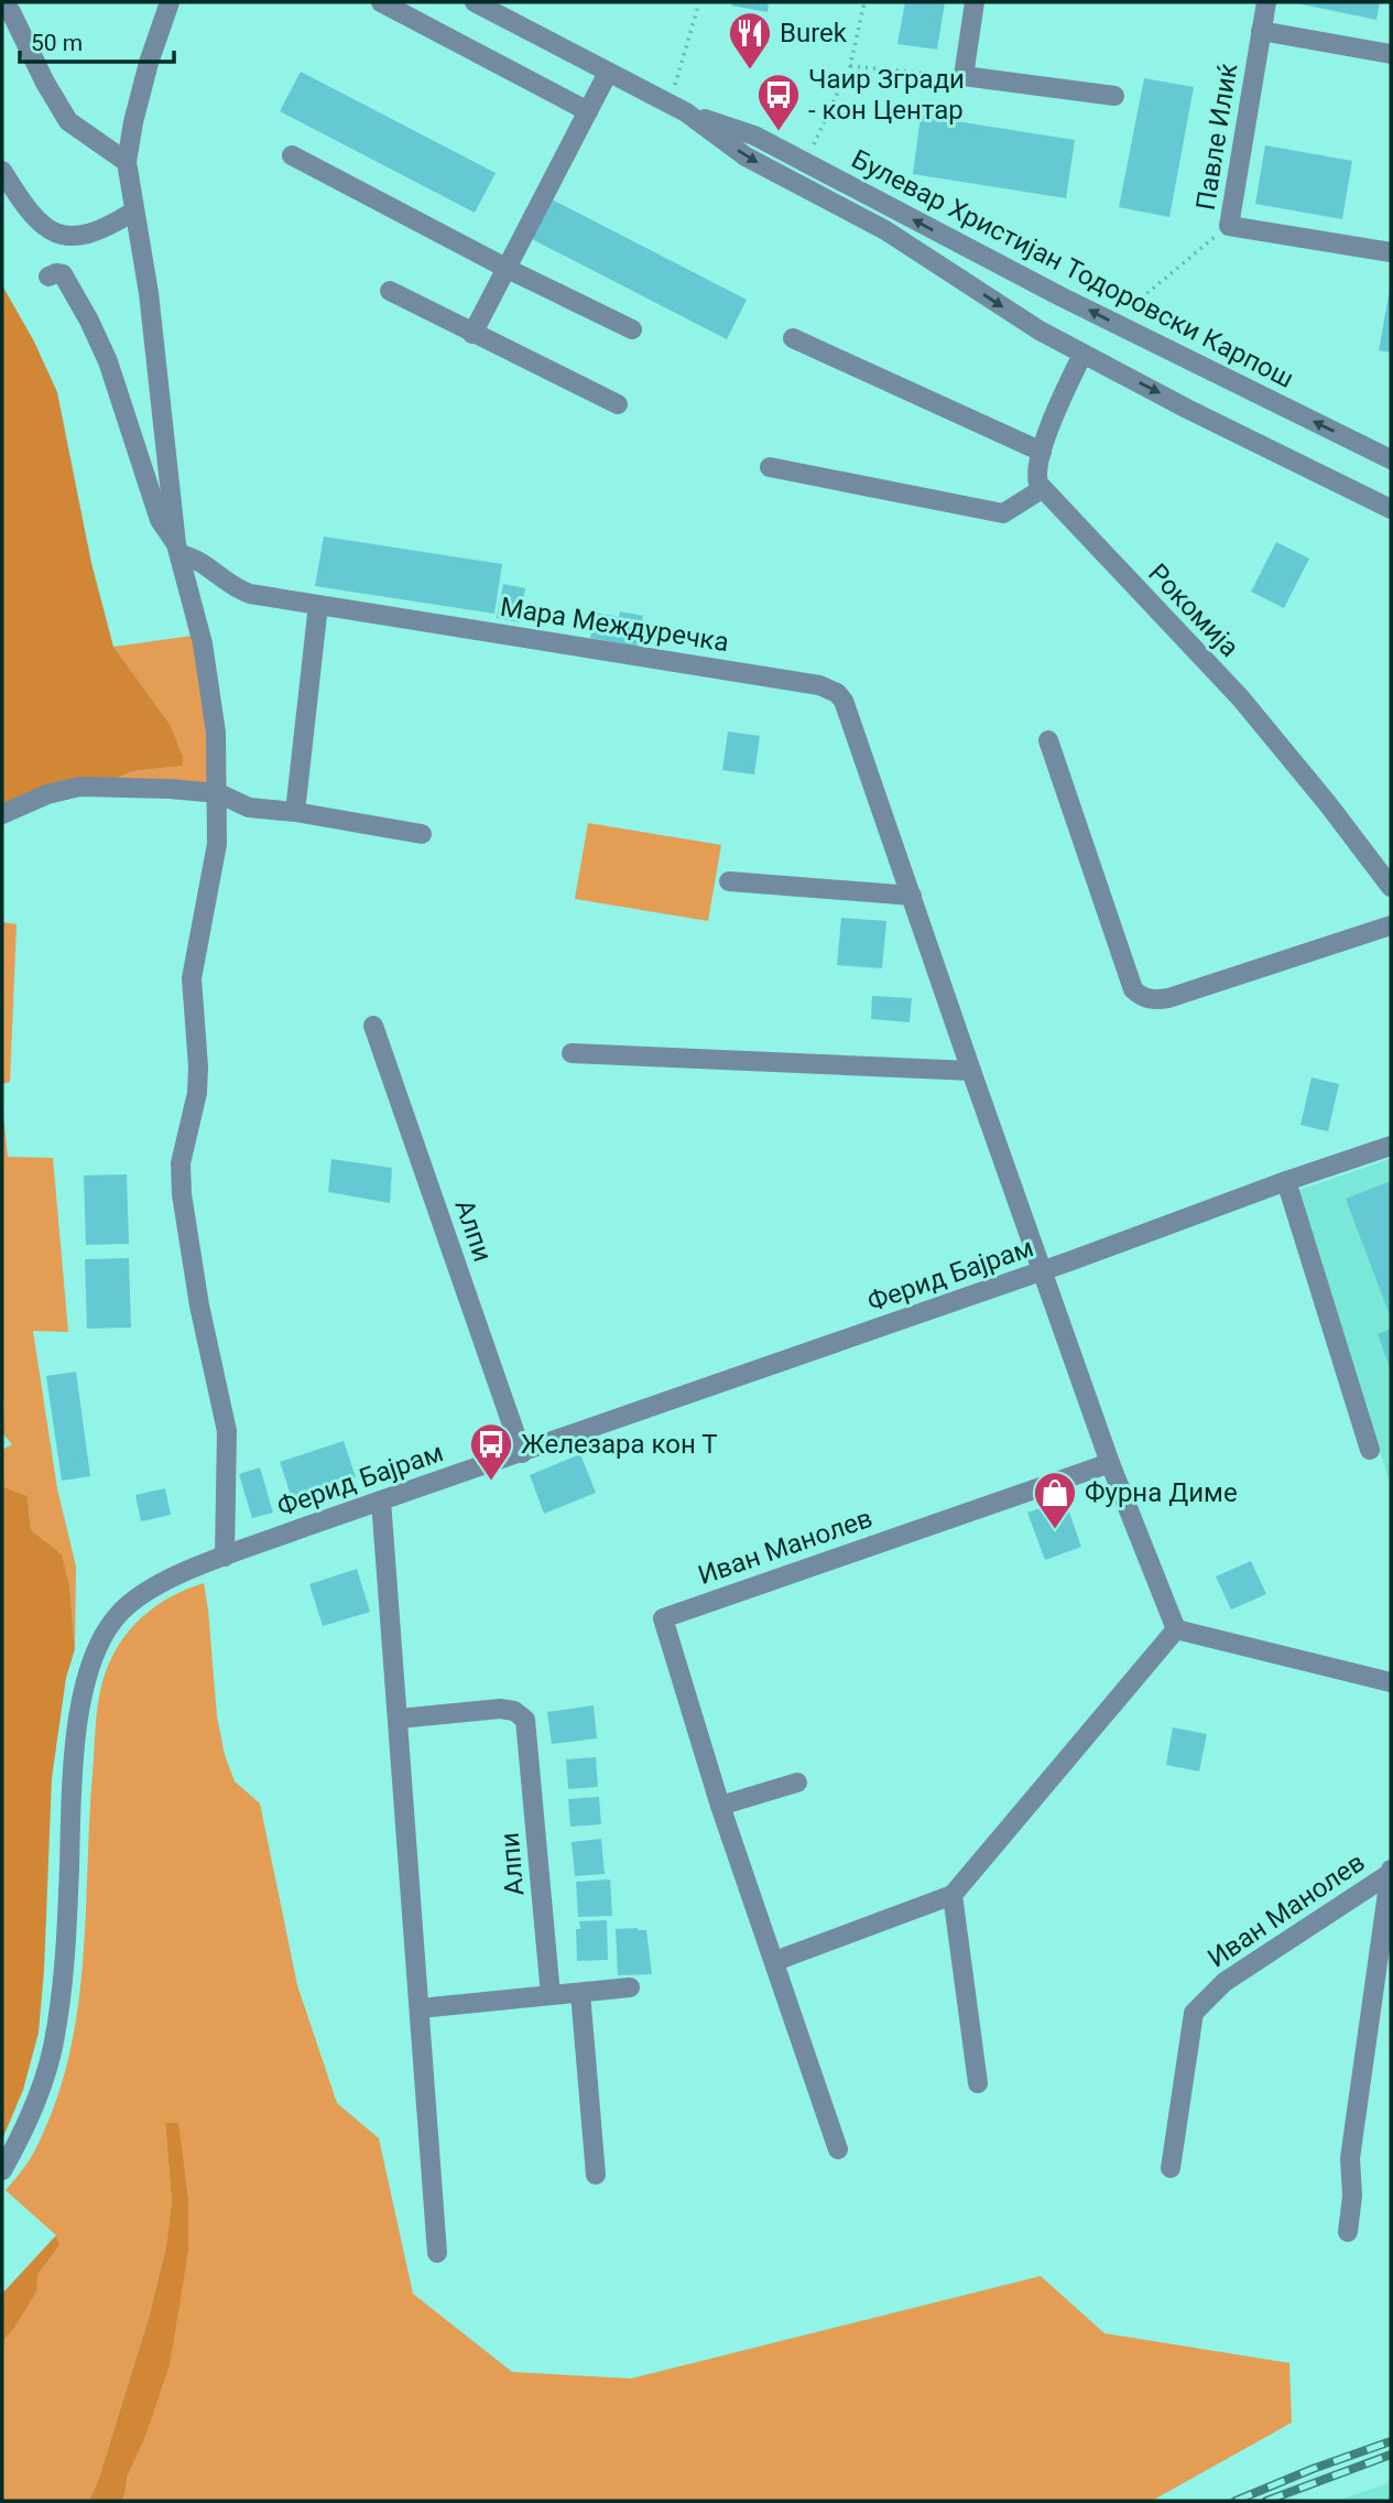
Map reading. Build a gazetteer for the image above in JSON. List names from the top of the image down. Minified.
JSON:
{"streets":{"street":["Павле Илиќ","Булевар Христијан Тодоровски Карпош","Рокомија","Мара Междуречка","Алпи","Ферид Бајрам","Иван Манолев"]},"crossings":[["Мара Междуречка","Ферид Бајрам"],["Алпи","Ферид Бајрам"]],"places":{"restaurant":["Burek"],"bus stop":["Чаир Згради - кон Центар","Железара кон Т"],"shop":["Фурна Диме"]},"scale_bar":"50 m"}
